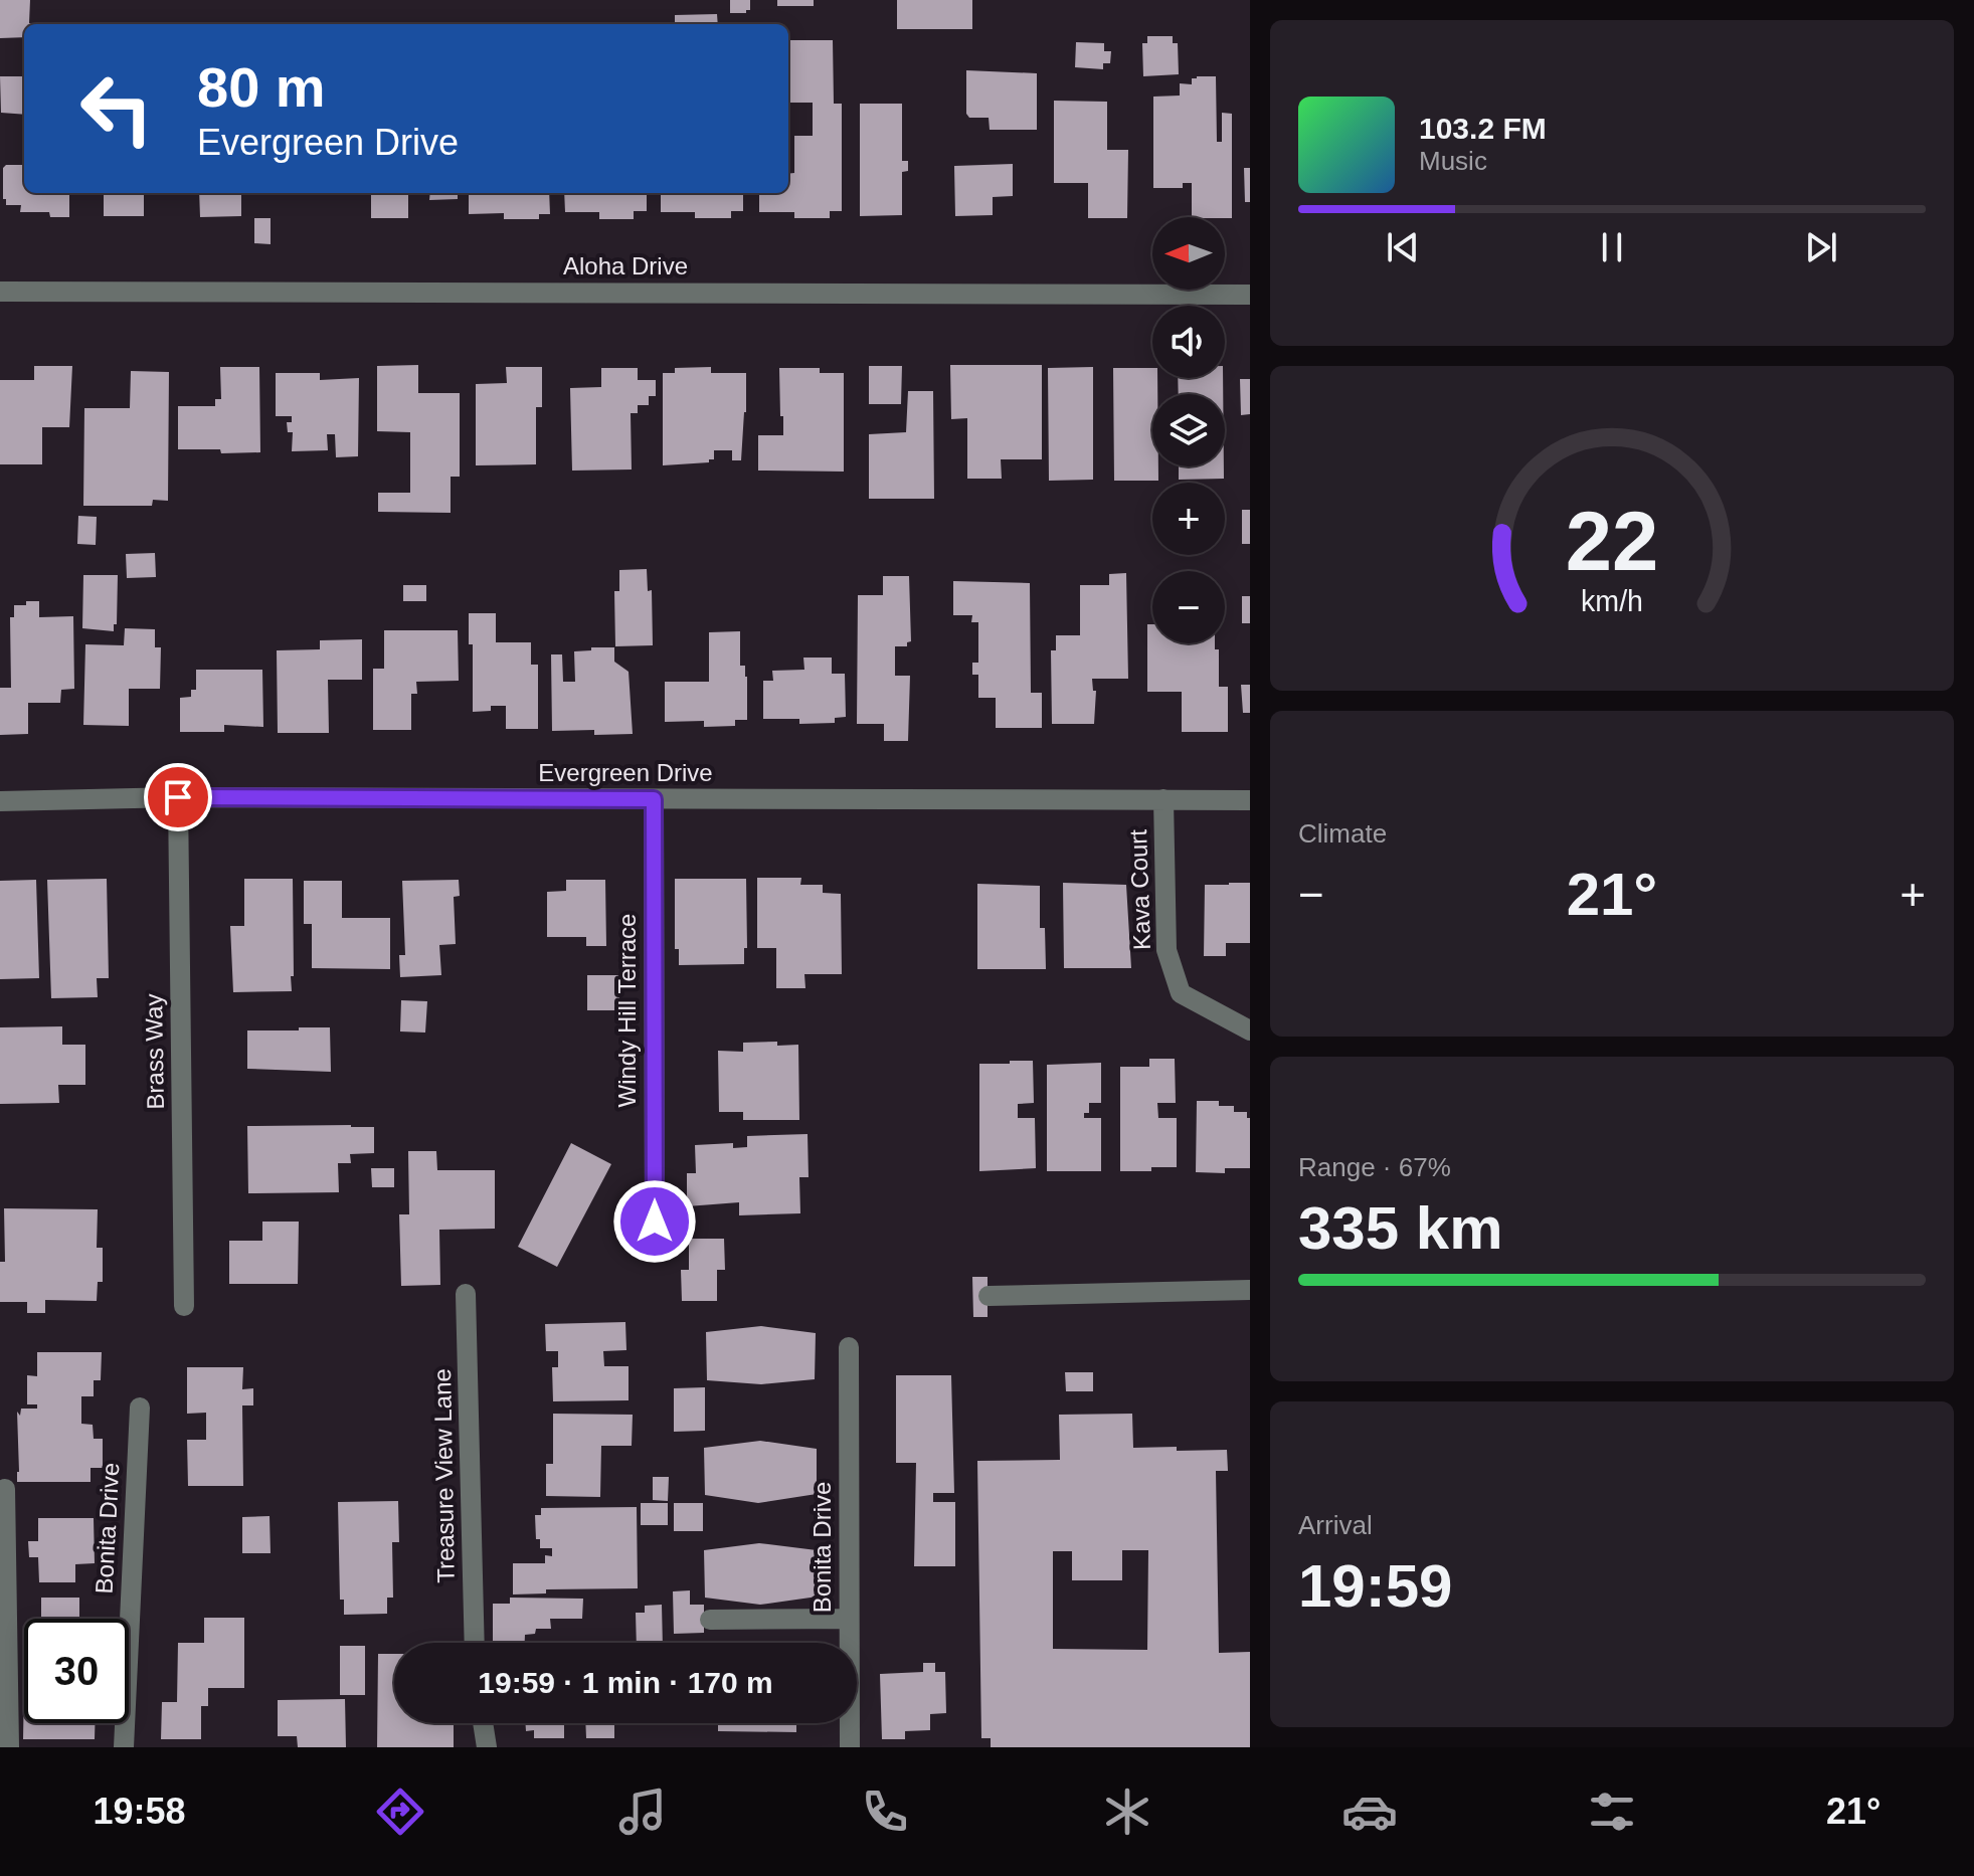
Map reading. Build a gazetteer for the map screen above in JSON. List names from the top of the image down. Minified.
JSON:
{"streets":{"street":["Aloha Drive","Evergreen Drive","Kava Court","Windy Hill Terrace","Brass Way","Treasure View Lane","Bonita Drive"]},"crossings":[["Evergreen Drive","Kava Court"],["Evergreen Drive","Windy Hill Terrace"],["Evergreen Drive","Brass Way"]],"north":"left","page":{"turn":["80 m","Evergreen Drive"],"song":["103.2 FM","Music"],"map_buttons":["+","−"],"tile":["Climate",["Range · 67%","335 km"],["Arrival","19:59"]],"heat":["−","21°","+"],"limit":"30","trip":"19:59 · 1 min · 170 m","tabs":["19:58","21°"],"gauge":["22","km/h"]}}
